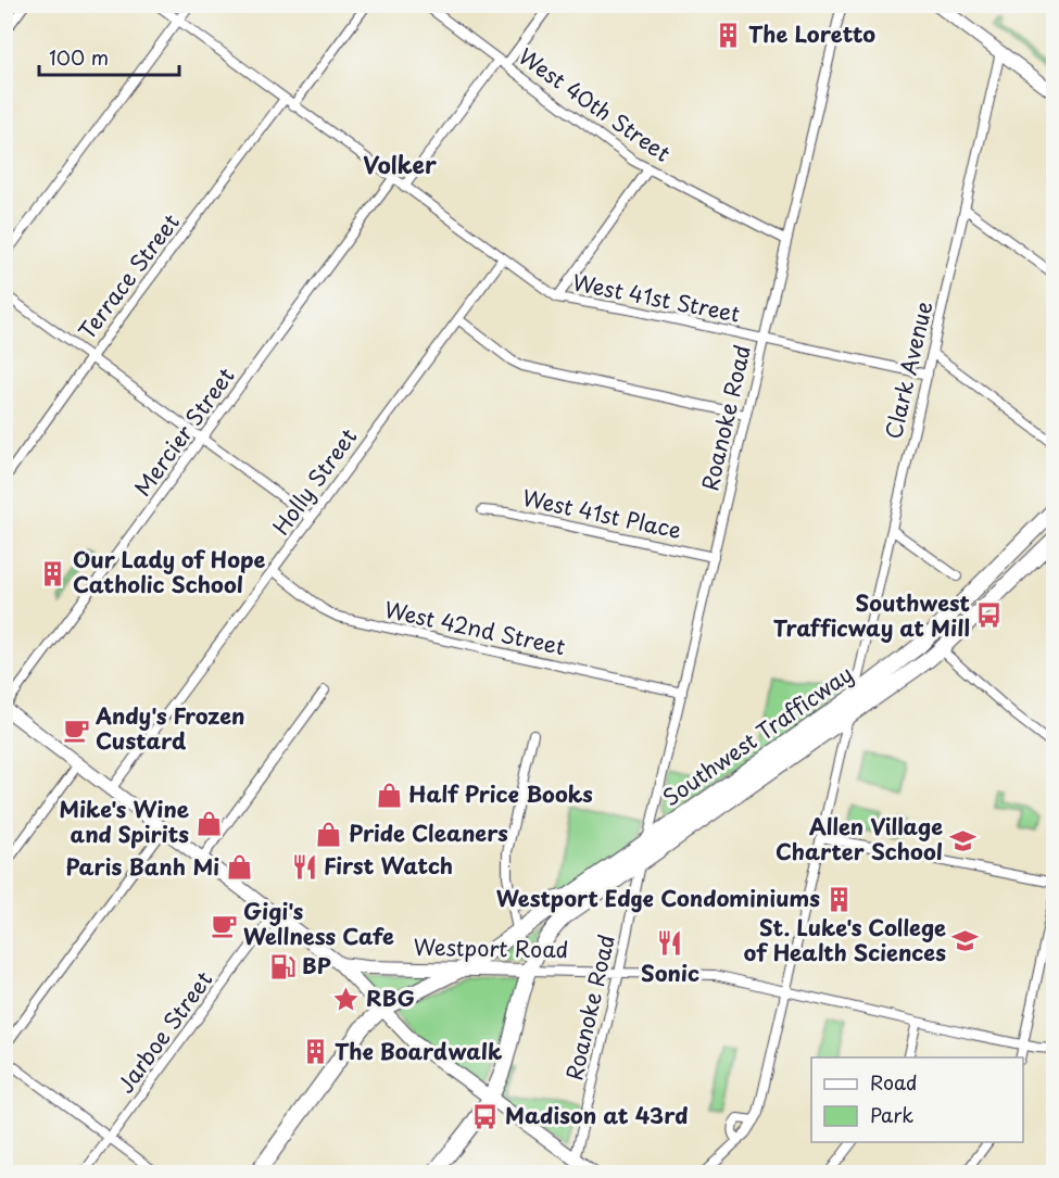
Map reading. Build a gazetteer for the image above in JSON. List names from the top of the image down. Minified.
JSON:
{"streets":{"main road":["Southwest Trafficway"],"street":["West 40th Street","Terrace Street","West 41st Street","Clark Avenue","Roanoke Road","Mercier Street","Holly Street","West 41st Place","West 42nd Street","Westport Road","Jarboe Street"]},"crossings":[["West 40th Street","Roanoke Road"],["Terrace Street","West 41st Street"],["West 41st Street","Clark Avenue"],["West 41st Street","Roanoke Road"],["West 41st Street","Mercier Street"],["West 41st Street","Holly Street"],["Clark Avenue","Southwest Trafficway"],["Roanoke Road","West 41st Place"],["Roanoke Road","West 42nd Street"],["Roanoke Road","Southwest Trafficway"],["Roanoke Road","Westport Road"],["Holly Street","West 42nd Street"],["Southwest Trafficway","Westport Road"]],"districts":["Volker"],"places":{"building":["The Loretto","Our Lady of Hope Catholic School","Westport Edge Condominiums","The Boardwalk"],"bus stop":["Southwest Trafficway at Mill","Madison at 43rd"],"cafe":["Andy's Frozen Custard","Gigi's Wellness Cafe"],"shop":["Half Price Books","Mike's Wine and Spirits","Pride Cleaners","Paris Banh Mi"],"school or university":["Allen Village Charter School","St. Luke's College of Health Sciences"],"restaurant":["First Watch","Sonic"],"fuel station":["BP"],"place":["RBG"]},"legend":["Road","Park"],"scale_bar":"100 m"}
